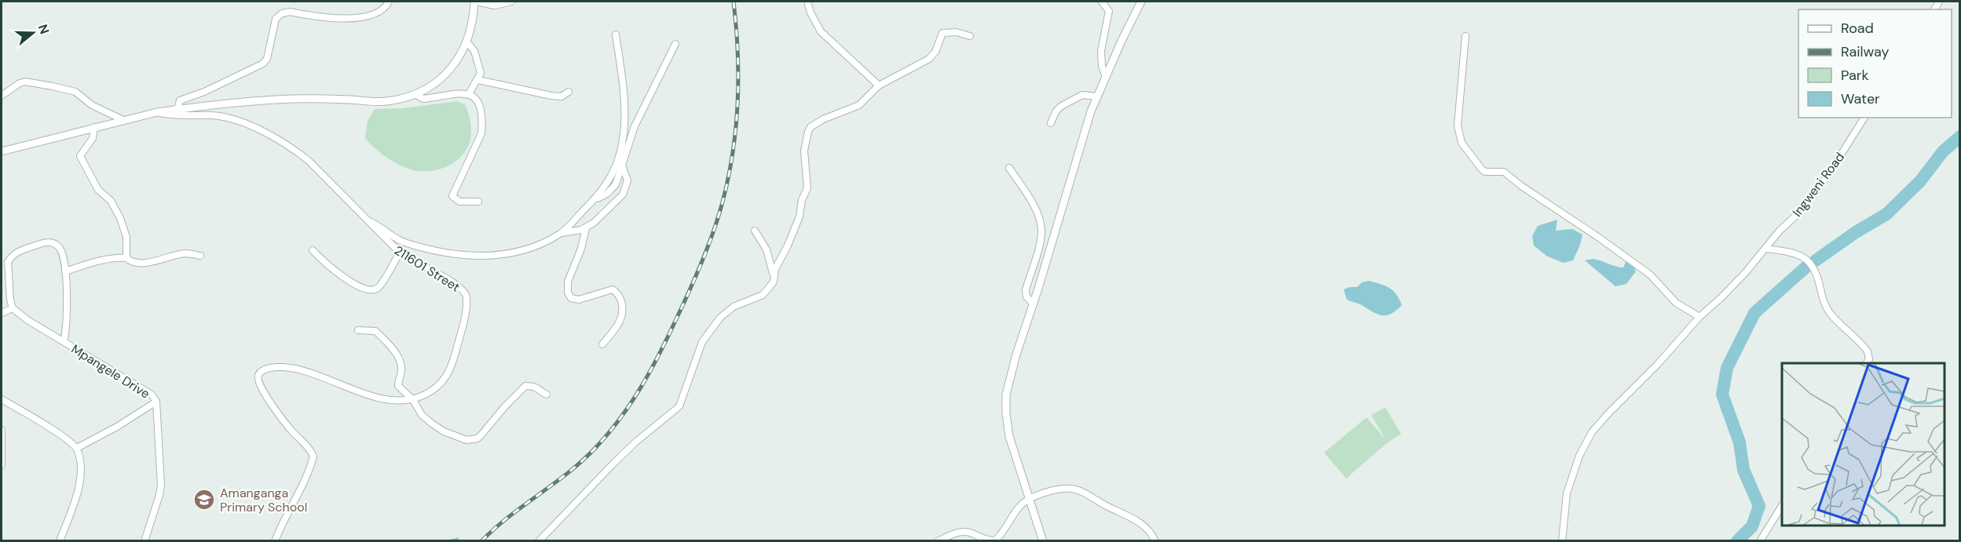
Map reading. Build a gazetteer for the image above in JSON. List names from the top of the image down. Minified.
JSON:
{"streets":{"street":["Ingweni Road","211601 Street","Mpangele Drive"]},"places":{"school or university":["Amanganga Primary School"]},"legend":["Road","Railway","Park","Water"],"north":"right"}
